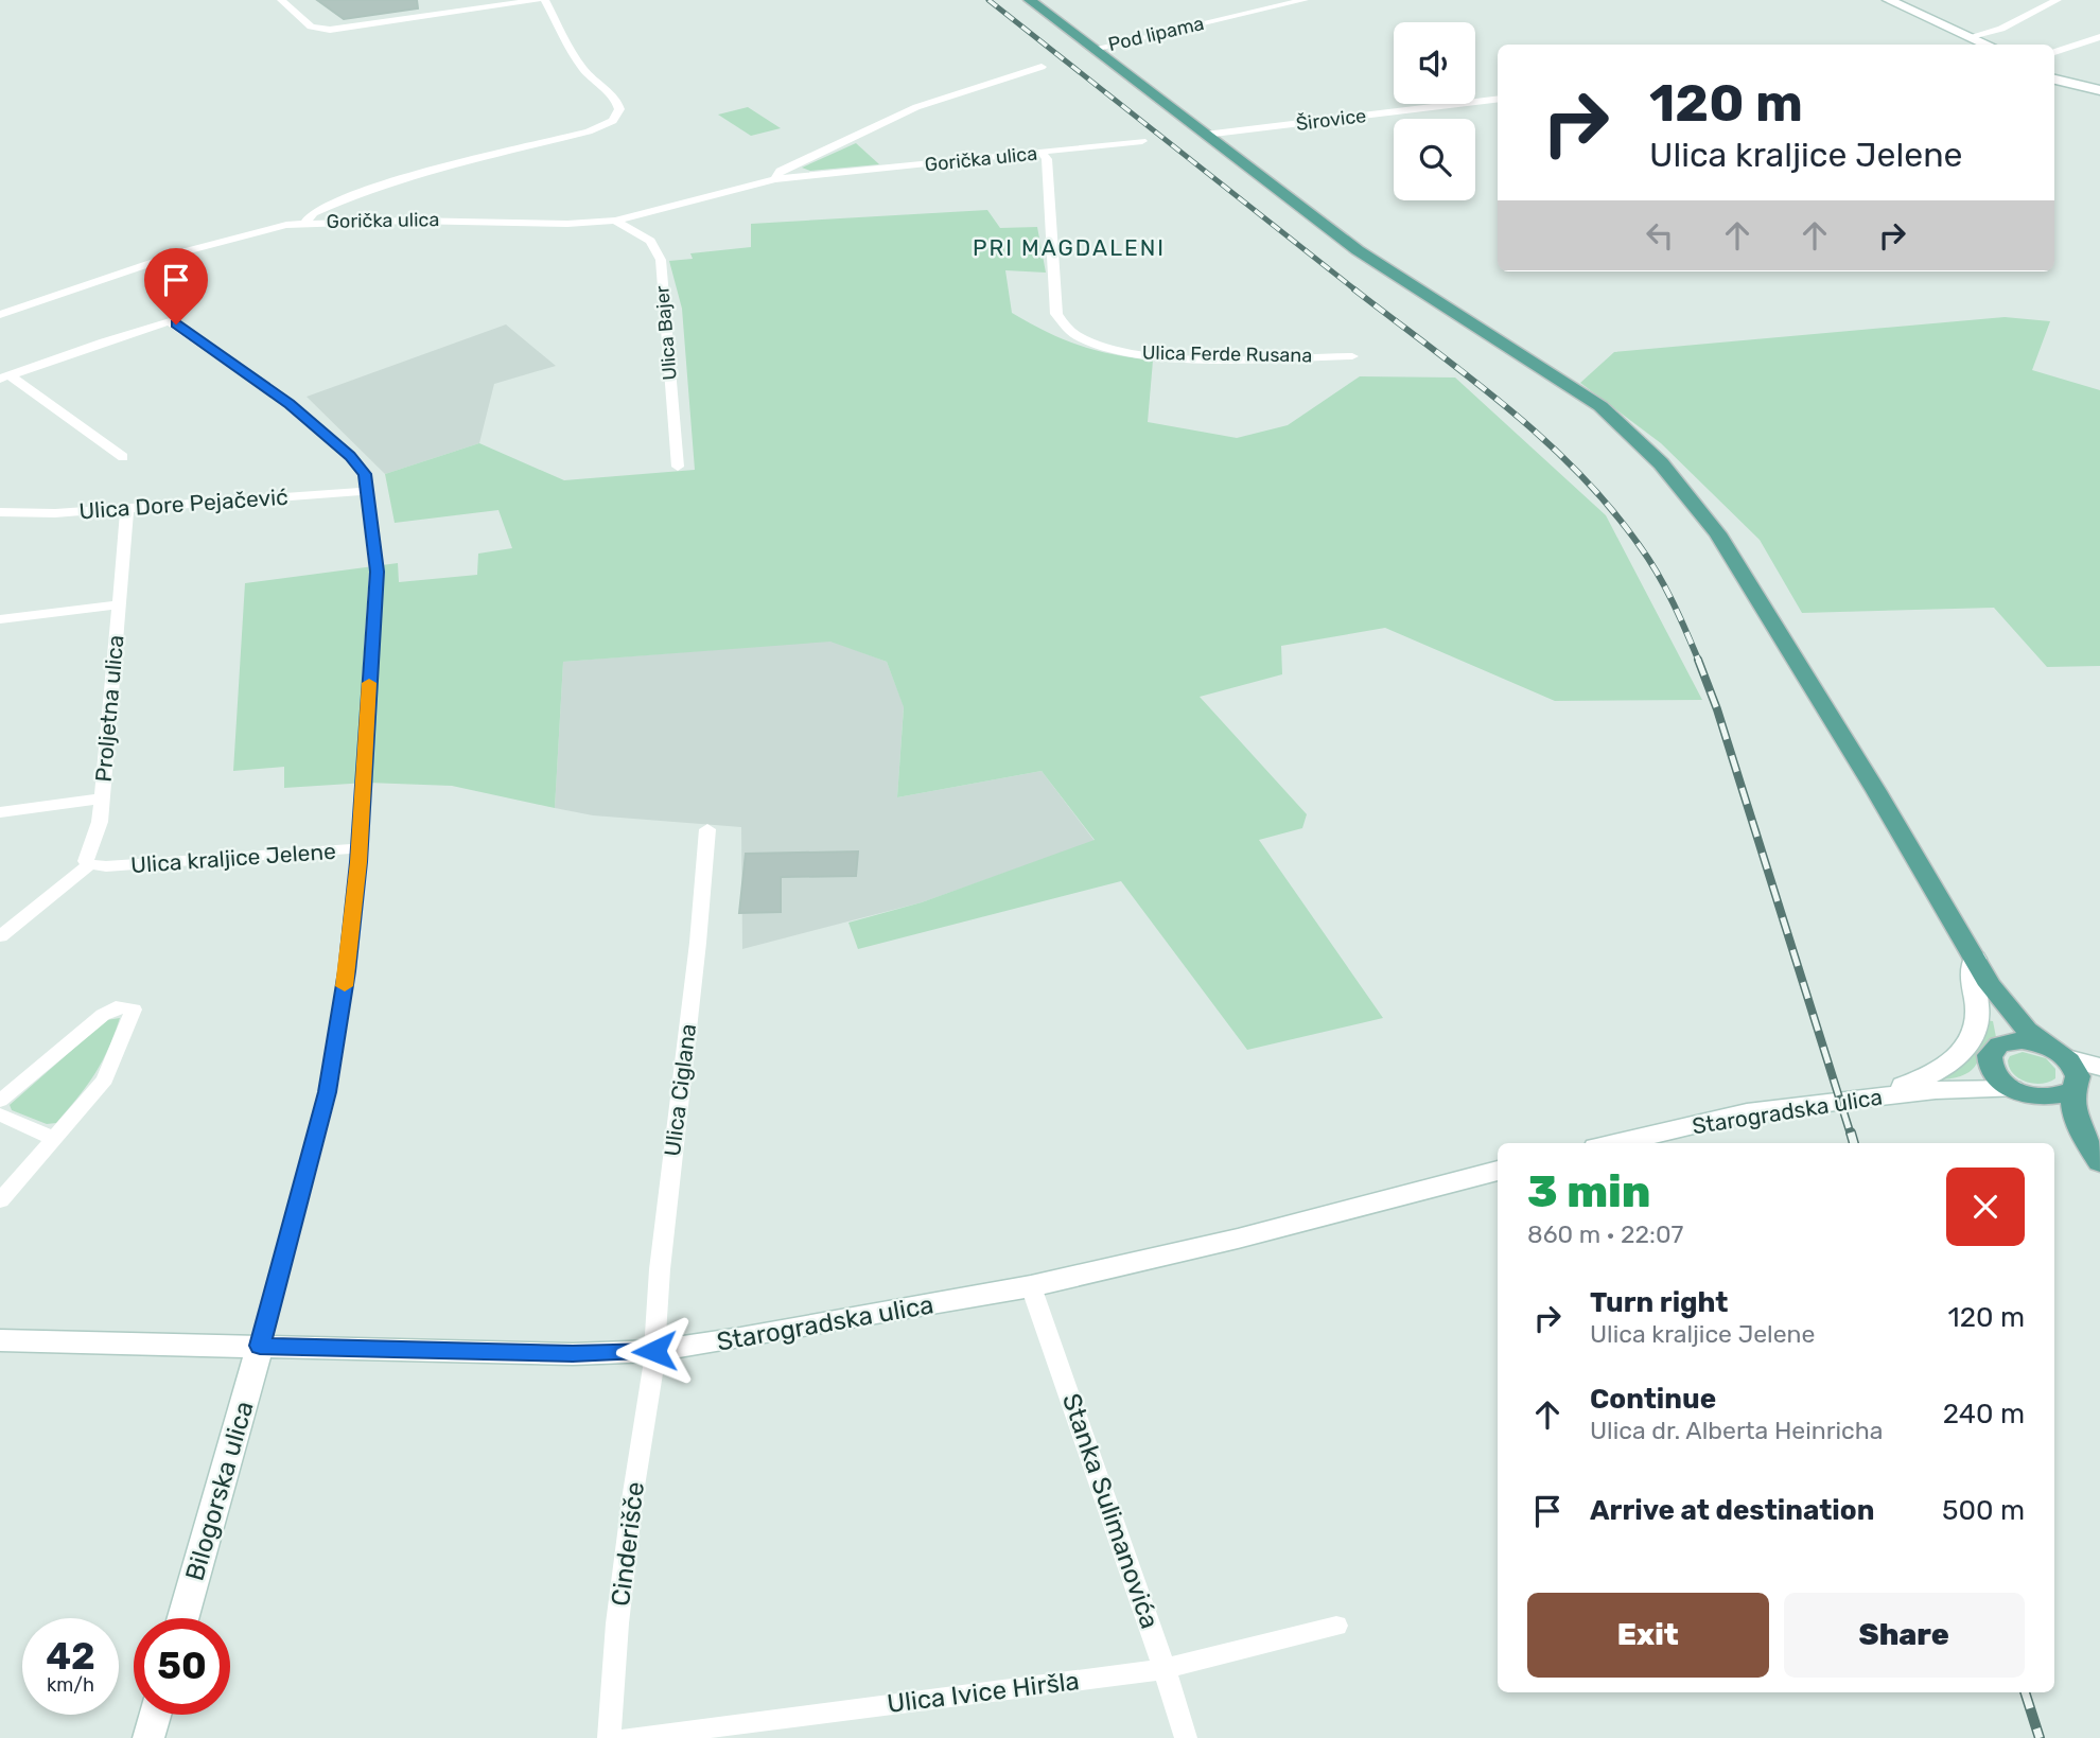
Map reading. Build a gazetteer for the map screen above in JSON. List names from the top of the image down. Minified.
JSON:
{"streets":{"main road":["Starogradska ulica","Bilogorska ulica"],"street":["Pod lipama","Širovice","Gorička ulica","Ulica Bajer","Ulica Ferde Rusana","Ulica Dore Pejačević","Proljetna ulica","Ulica kraljice Jelene","Ulica Ciglana","Stanka Sulimanovića","Cinderišče","Ulica Ivice Hiršla"]},"crossings":[["Gorička ulica","Ulica Bajer"],["Gorička ulica","Ulica Ferde Rusana"],["Ulica Dore Pejačević","Proljetna ulica"],["Ulica kraljice Jelene","Starogradska ulica"],["Ulica kraljice Jelene","Bilogorska ulica"],["Ulica Ciglana","Starogradska ulica"],["Ulica Ciglana","Cinderišče"],["Starogradska ulica","Bilogorska ulica"],["Starogradska ulica","Stanka Sulimanovića"],["Starogradska ulica","Cinderišče"],["Stanka Sulimanovića","Ulica Ivice Hiršla"]],"districts":["PRI MAGDALENI"],"page":{"turn":["120 m","Ulica kraljice Jelene"],"heading":["3 min","860 m · 22:07"],"list":[{"name":"Turn right","note":"Ulica kraljice Jelene","value":"120 m"},{"name":"Continue","note":"Ulica dr. Alberta Heinricha","value":"240 m"},{"name":"Arrive at destination","value":"500 m"}],"buttons":["Exit","Share"],"speed":"42 km/h","limit":"50"}}
